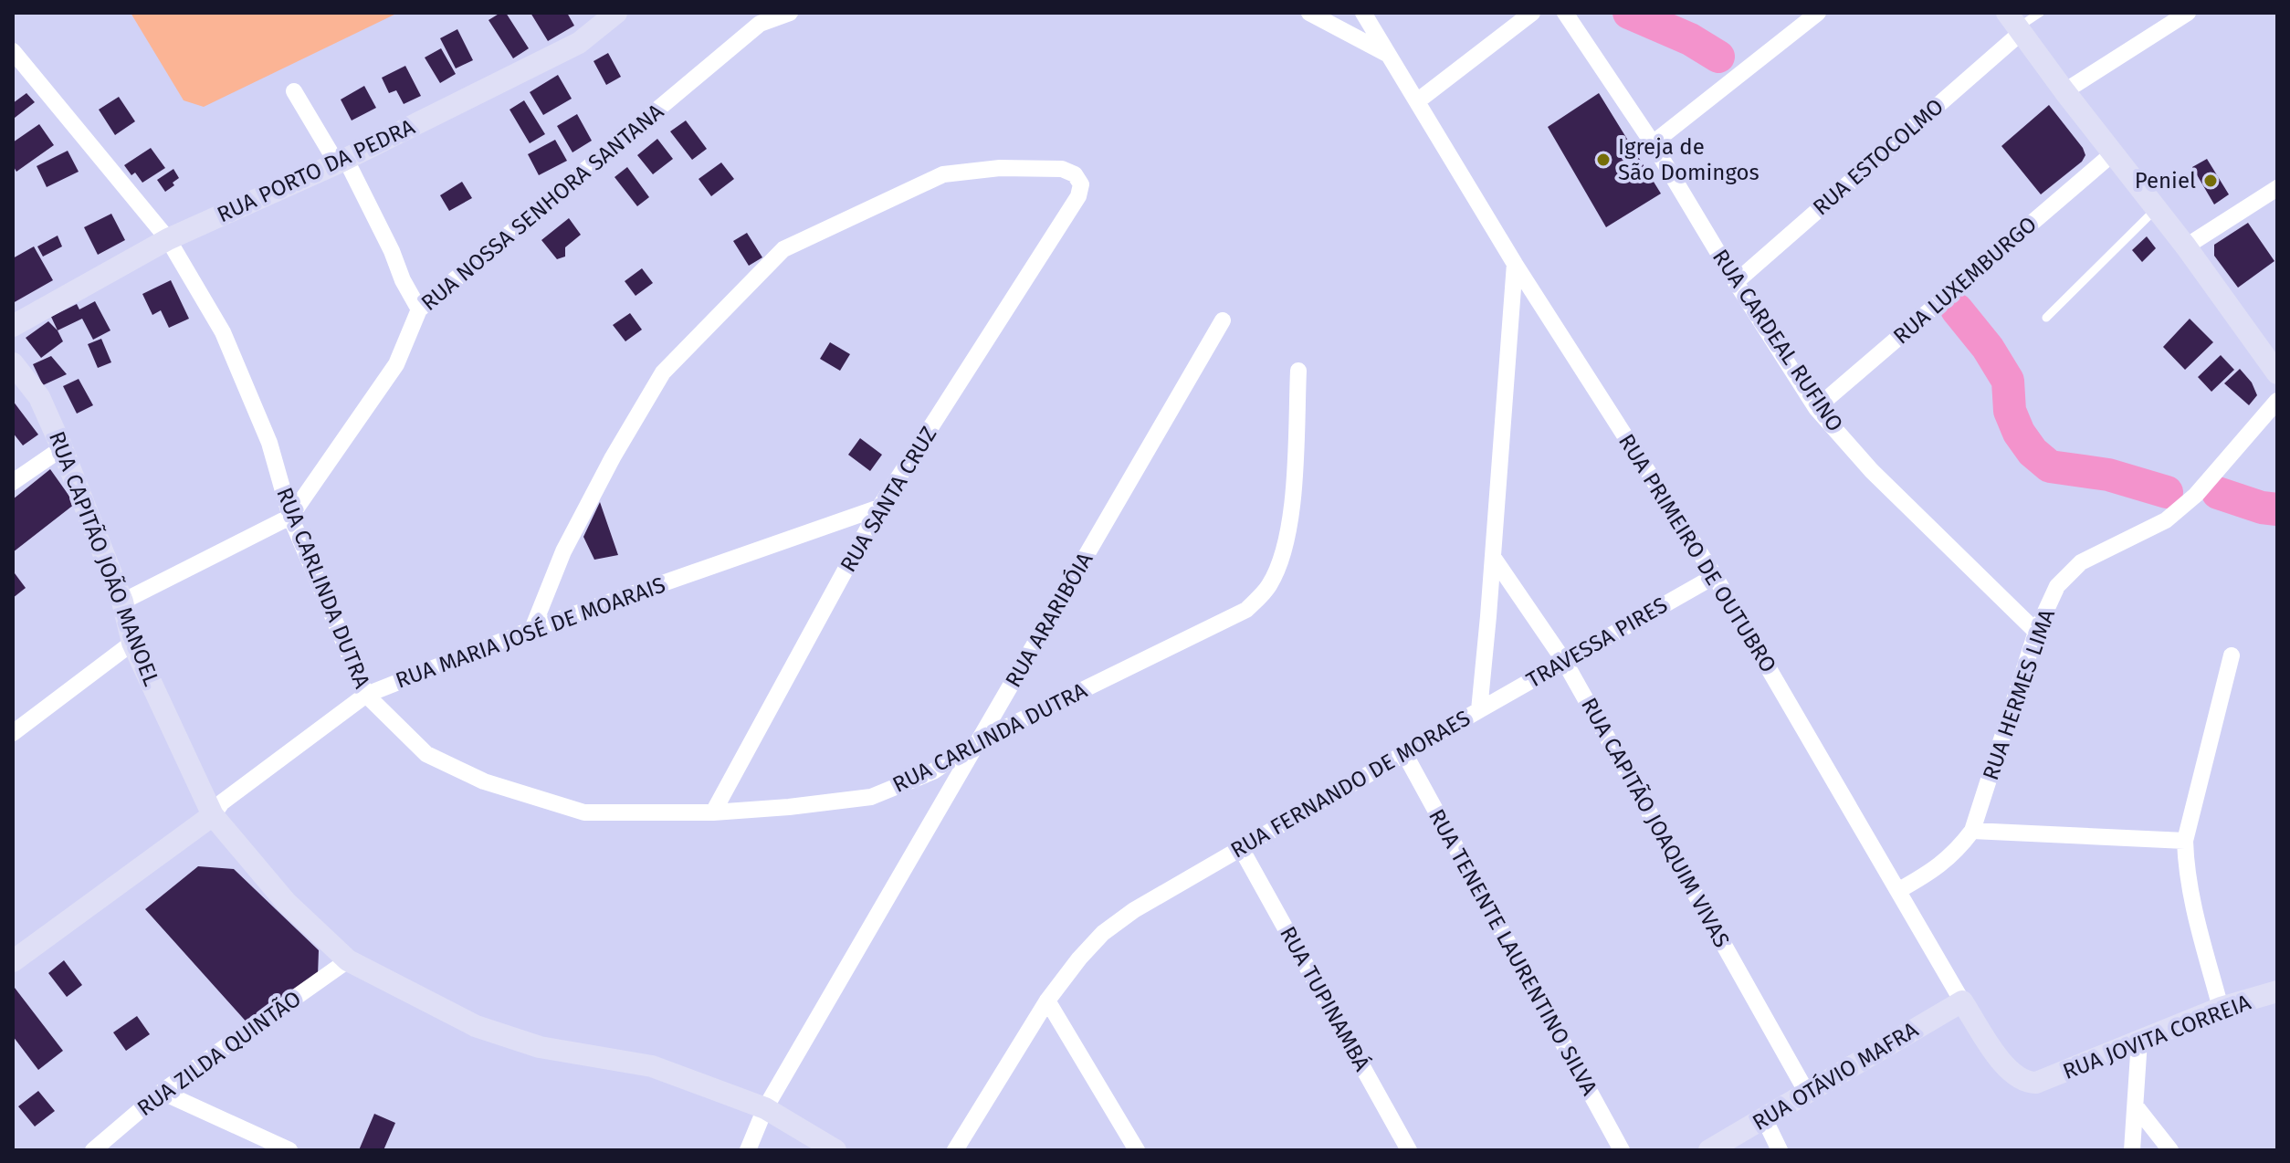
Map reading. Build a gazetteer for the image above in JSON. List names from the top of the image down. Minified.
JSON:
{"streets":{"main road":["RUA PORTO DA PEDRA","RUA PRIMEIRO DE OUTUBRO","RUA CAPITÃO JOÃO MANOEL","RUA JOVITA CORREIA","RUA OTÁVIO MAFRA"],"street":["RUA ESTOCOLMO","RUA NOSSA SENHORA SANTANA","RUA LUXEMBURGO","RUA CARDEAL RUFINO","RUA SANTA CRUZ","RUA CARLINDA DUTRA","RUA ARARIBÓIA","RUA MARIA JOSÉ DE MOARAIS","TRAVESSA PIRES","RUA HERMES LIMA","RUA FERNANDO DE MORAES","RUA CAPITÃO JOAQUIM VIVAS","RUA TENENTE LAURENTINO SILVA","RUA TUPINAMBÁ","RUA ZILDA QUINTÃO"]},"crossings":[["RUA ESTOCOLMO","RUA CARDEAL RUFINO"],["RUA PORTO DA PEDRA","RUA CARLINDA DUTRA"],["RUA NOSSA SENHORA SANTANA","RUA CARLINDA DUTRA"],["RUA LUXEMBURGO","RUA CARDEAL RUFINO"],["RUA CARDEAL RUFINO","RUA HERMES LIMA"],["RUA SANTA CRUZ","RUA CARLINDA DUTRA"],["RUA SANTA CRUZ","RUA MARIA JOSÉ DE MOARAIS"],["RUA PRIMEIRO DE OUTUBRO","TRAVESSA PIRES"],["RUA PRIMEIRO DE OUTUBRO","RUA HERMES LIMA"],["RUA PRIMEIRO DE OUTUBRO","RUA FERNANDO DE MORAES"],["RUA PRIMEIRO DE OUTUBRO","RUA JOVITA CORREIA"],["RUA PRIMEIRO DE OUTUBRO","RUA OTÁVIO MAFRA"],["RUA CAPITÃO JOÃO MANOEL","RUA ARARIBÓIA"],["RUA CAPITÃO JOÃO MANOEL","RUA MARIA JOSÉ DE MOARAIS"],["RUA CAPITÃO JOÃO MANOEL","RUA ZILDA QUINTÃO"],["RUA CARLINDA DUTRA","RUA ARARIBÓIA"],["RUA CARLINDA DUTRA","RUA MARIA JOSÉ DE MOARAIS"],["TRAVESSA PIRES","RUA FERNANDO DE MORAES"],["TRAVESSA PIRES","RUA CAPITÃO JOAQUIM VIVAS"],["RUA FERNANDO DE MORAES","RUA CAPITÃO JOAQUIM VIVAS"],["RUA FERNANDO DE MORAES","RUA TENENTE LAURENTINO SILVA"],["RUA FERNANDO DE MORAES","RUA TUPINAMBÁ"],["RUA CAPITÃO JOAQUIM VIVAS","RUA OTÁVIO MAFRA"]],"places":["Igreja de São Domingos","Peniel"]}
